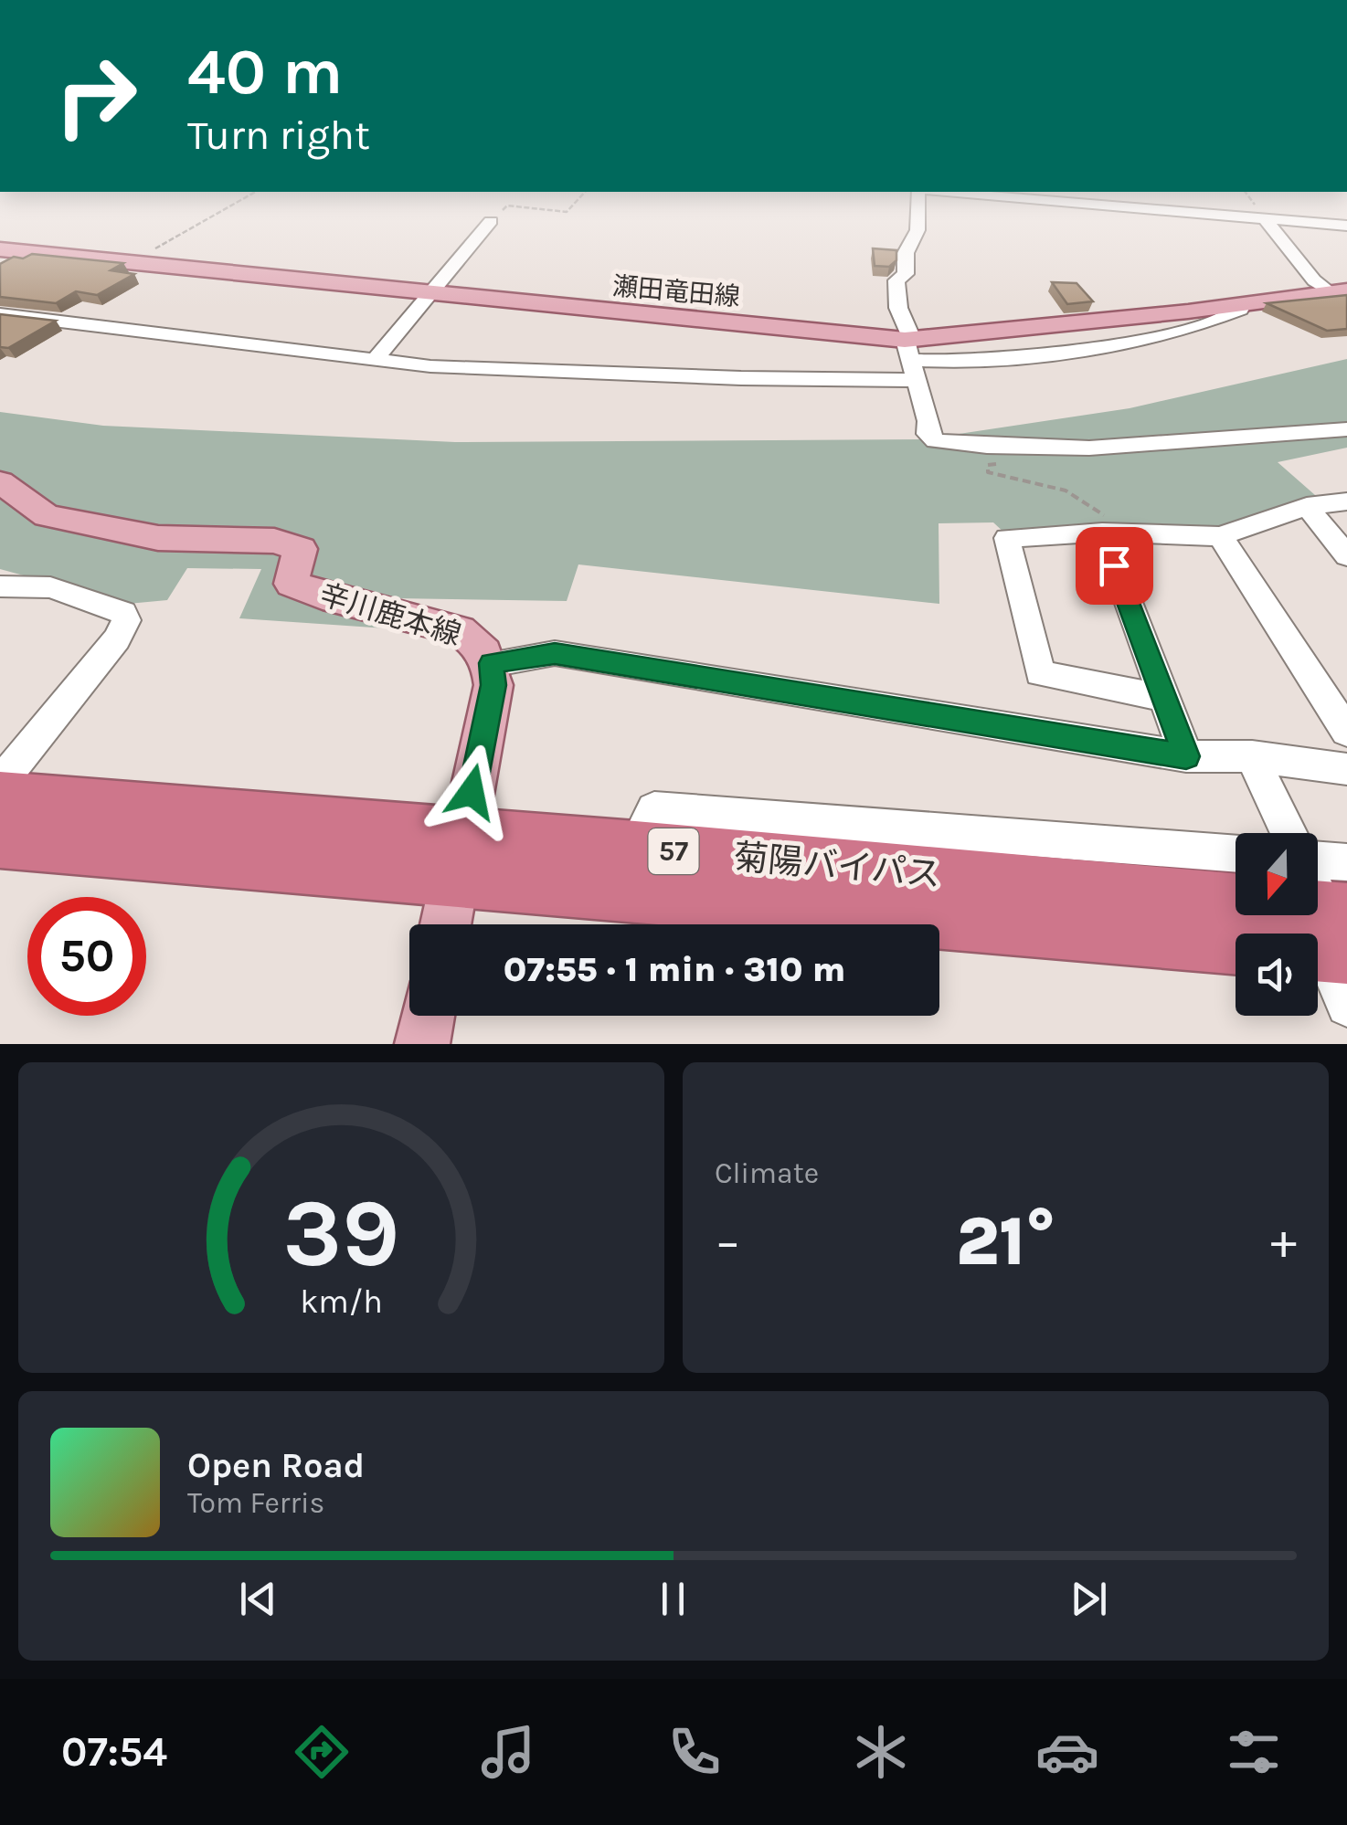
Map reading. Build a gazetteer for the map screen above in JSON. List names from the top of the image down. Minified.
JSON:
{"streets":{"highway":["57","菊陽バイパス"],"main road":["瀬田竜田線","辛川鹿本線"]},"crossings":[["辛川鹿本線","菊陽バイパス"]],"north":"bottom","page":{"turn":["40 m","Turn right"],"limit":"50","trip":"07:55 · 1 min · 310 m","tile":"Climate","heat":["−","21°","+"],"song":["Open Road","Tom Ferris"],"tabs":"07:54","gauge":["39","km/h"]}}
